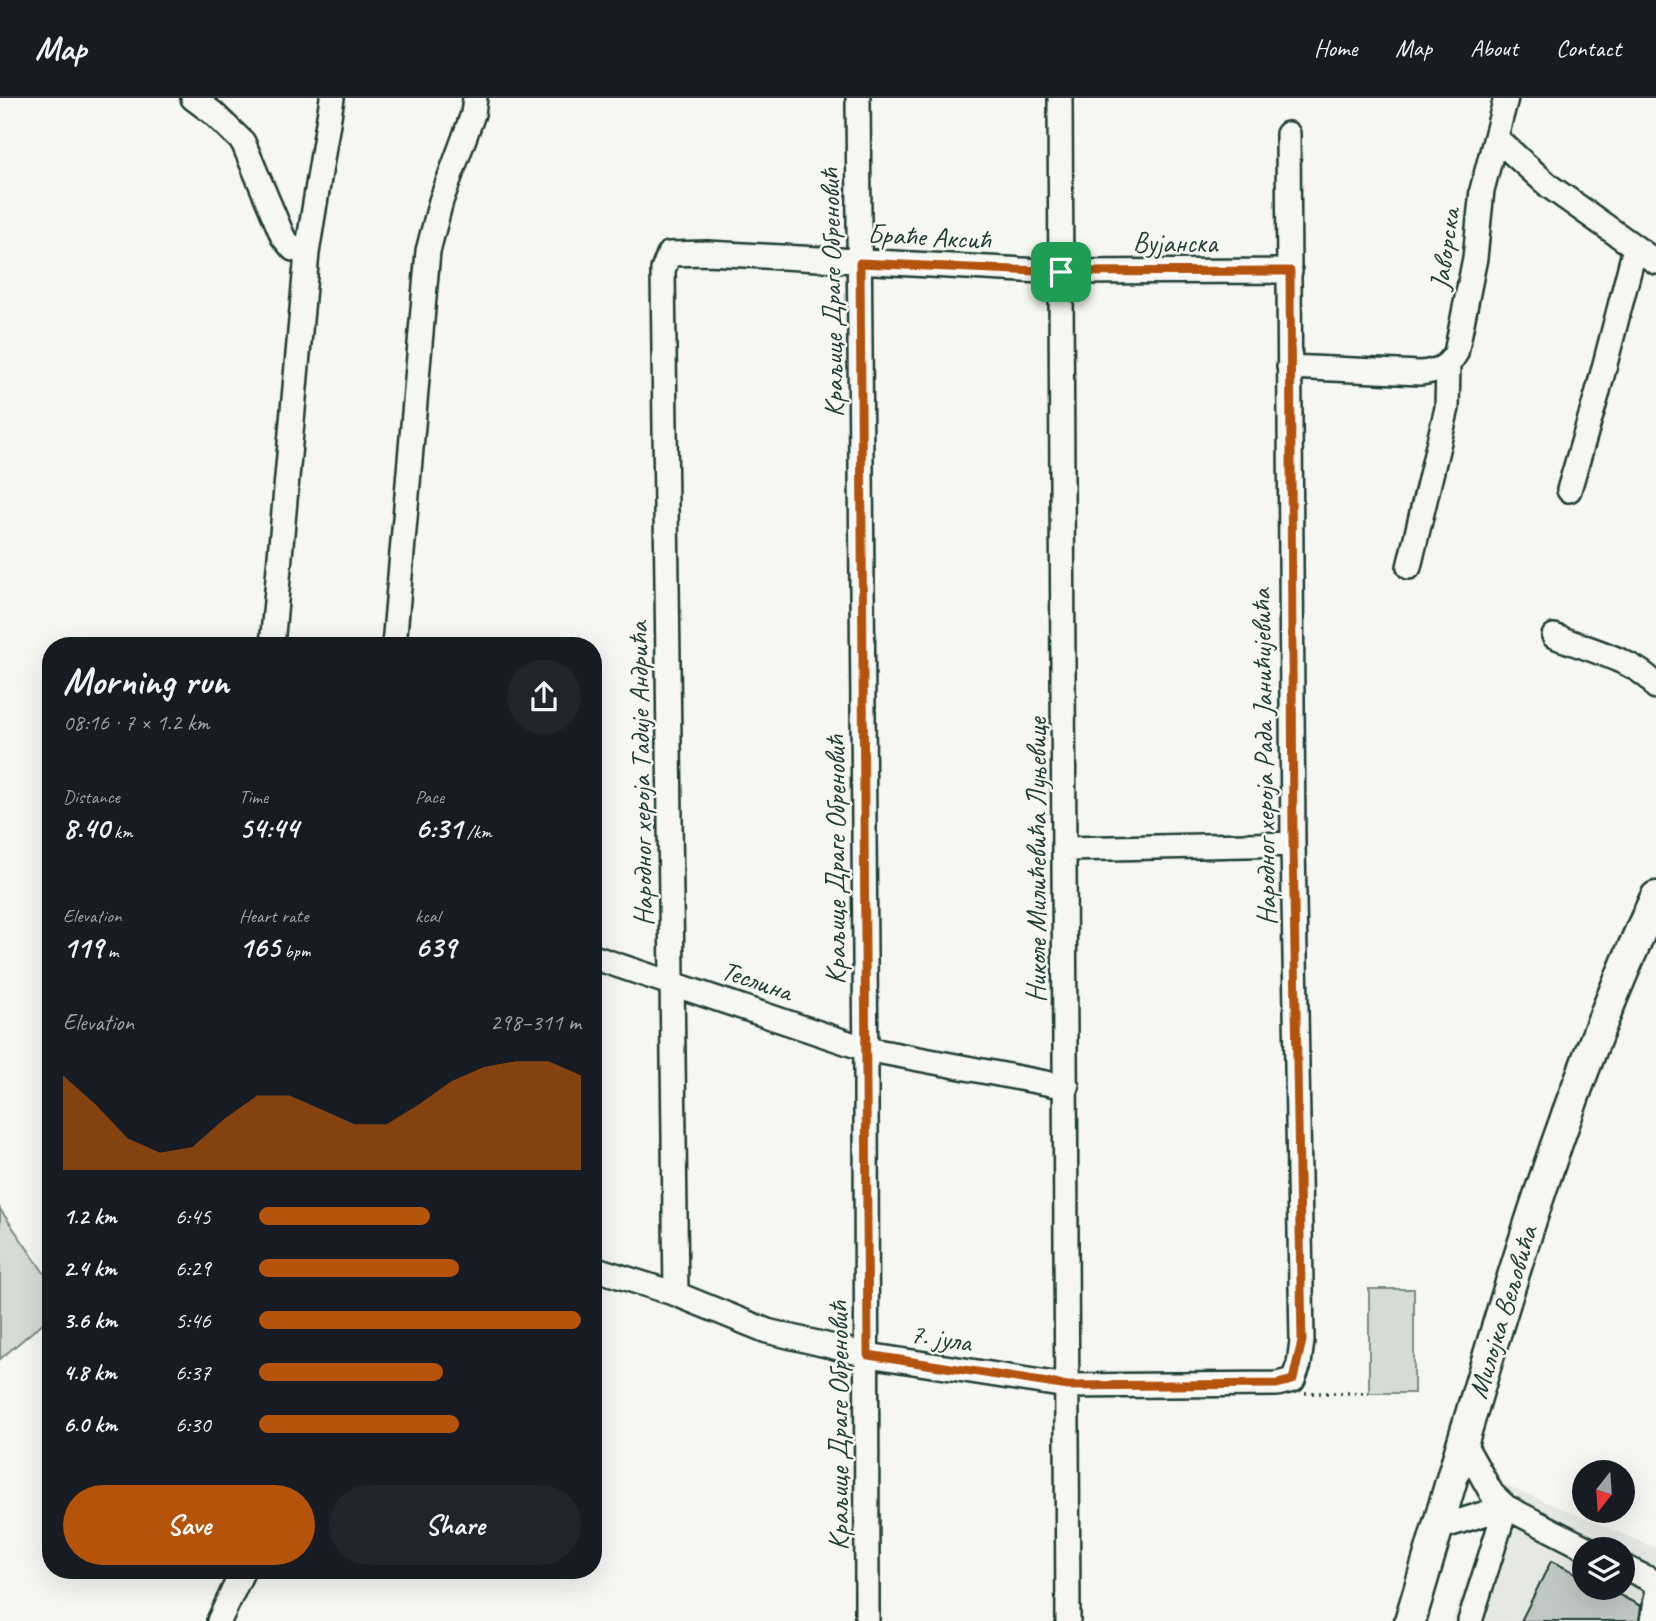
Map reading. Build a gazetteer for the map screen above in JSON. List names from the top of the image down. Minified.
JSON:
{"streets":{"main road":["Милојка Вељовића"],"street":["Браће Аксић","Вујанска","Јаворска","Краљице Драге Обреновић","Народног хероја Рада Јанићијевића","Народног хероја Тадије Андрића","Николе Милићевића Луњевице","Теслина","7. јула"]},"crossings":[["Браће Аксић","Вујанска"],["Браће Аксић","Краљице Драге Обреновић"],["Браће Аксић","Народног хероја Тадије Андрића"],["Браће Аксић","Николе Милићевића Луњевице"],["Вујанска","Народног хероја Рада Јанићијевића"],["Вујанска","Николе Милићевића Луњевице"],["Краљице Драге Обреновић","Теслина"],["Краљице Драге Обреновић","7. јула"],["Народног хероја Рада Јанићијевића","7. јула"],["Народног хероја Тадије Андрића","Теслина"],["Народног хероја Тадије Андрића","7. јула"],["Николе Милићевића Луњевице","Теслина"],["Николе Милићевића Луњевице","7. јула"]],"north":"bottom","page":{"header":"Map","nav":["Home","Map","About","Contact"],"heading":["Morning run","08:16 · 7 × 1.2 km"],"stats":[["Distance","8.40 km"],["Time","54:44"],["Pace","6:31 /km"],["Elevation","119 m"],["Heart rate","165 bpm"],["kcal","639"]],"chart":["Elevation","298–311 m"],"list":[{"name":"1.2 km","note":"6:45"},{"name":"2.4 km","note":"6:29"},{"name":"3.6 km","note":"5:46"},{"name":"4.8 km","note":"6:37"},{"name":"6.0 km","note":"6:30"}],"buttons":["Save","Share"]}}
